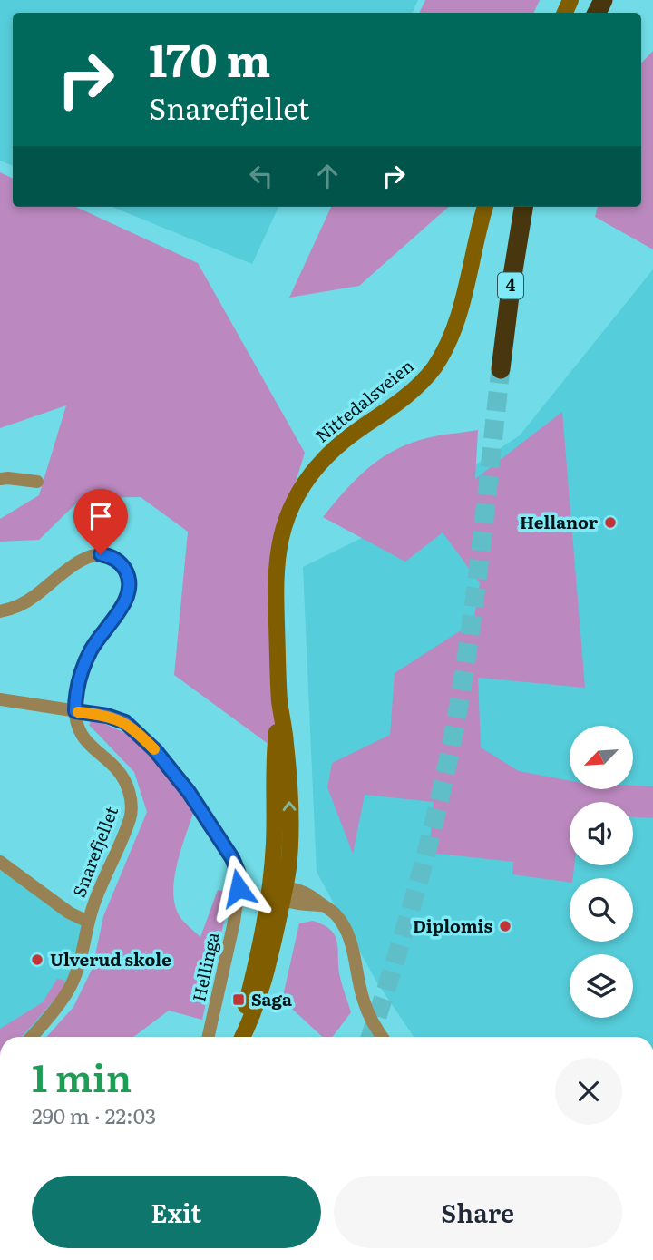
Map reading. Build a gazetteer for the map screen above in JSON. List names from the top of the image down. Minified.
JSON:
{"streets":{"highway":["4"],"main road":["Nittedalsveien"],"street":["Snarefjellet","Hellinga"]},"crossings":[["Snarefjellet","Hellinga"]],"places":{"other":["Hellanor","Diplomis","Ulverud skole"],"transit":["Saga"]},"north":"bottom left","page":{"turn":["170 m","Snarefjellet"],"heading":["1 min","290 m · 22:03"],"buttons":["Exit","Share"]}}
